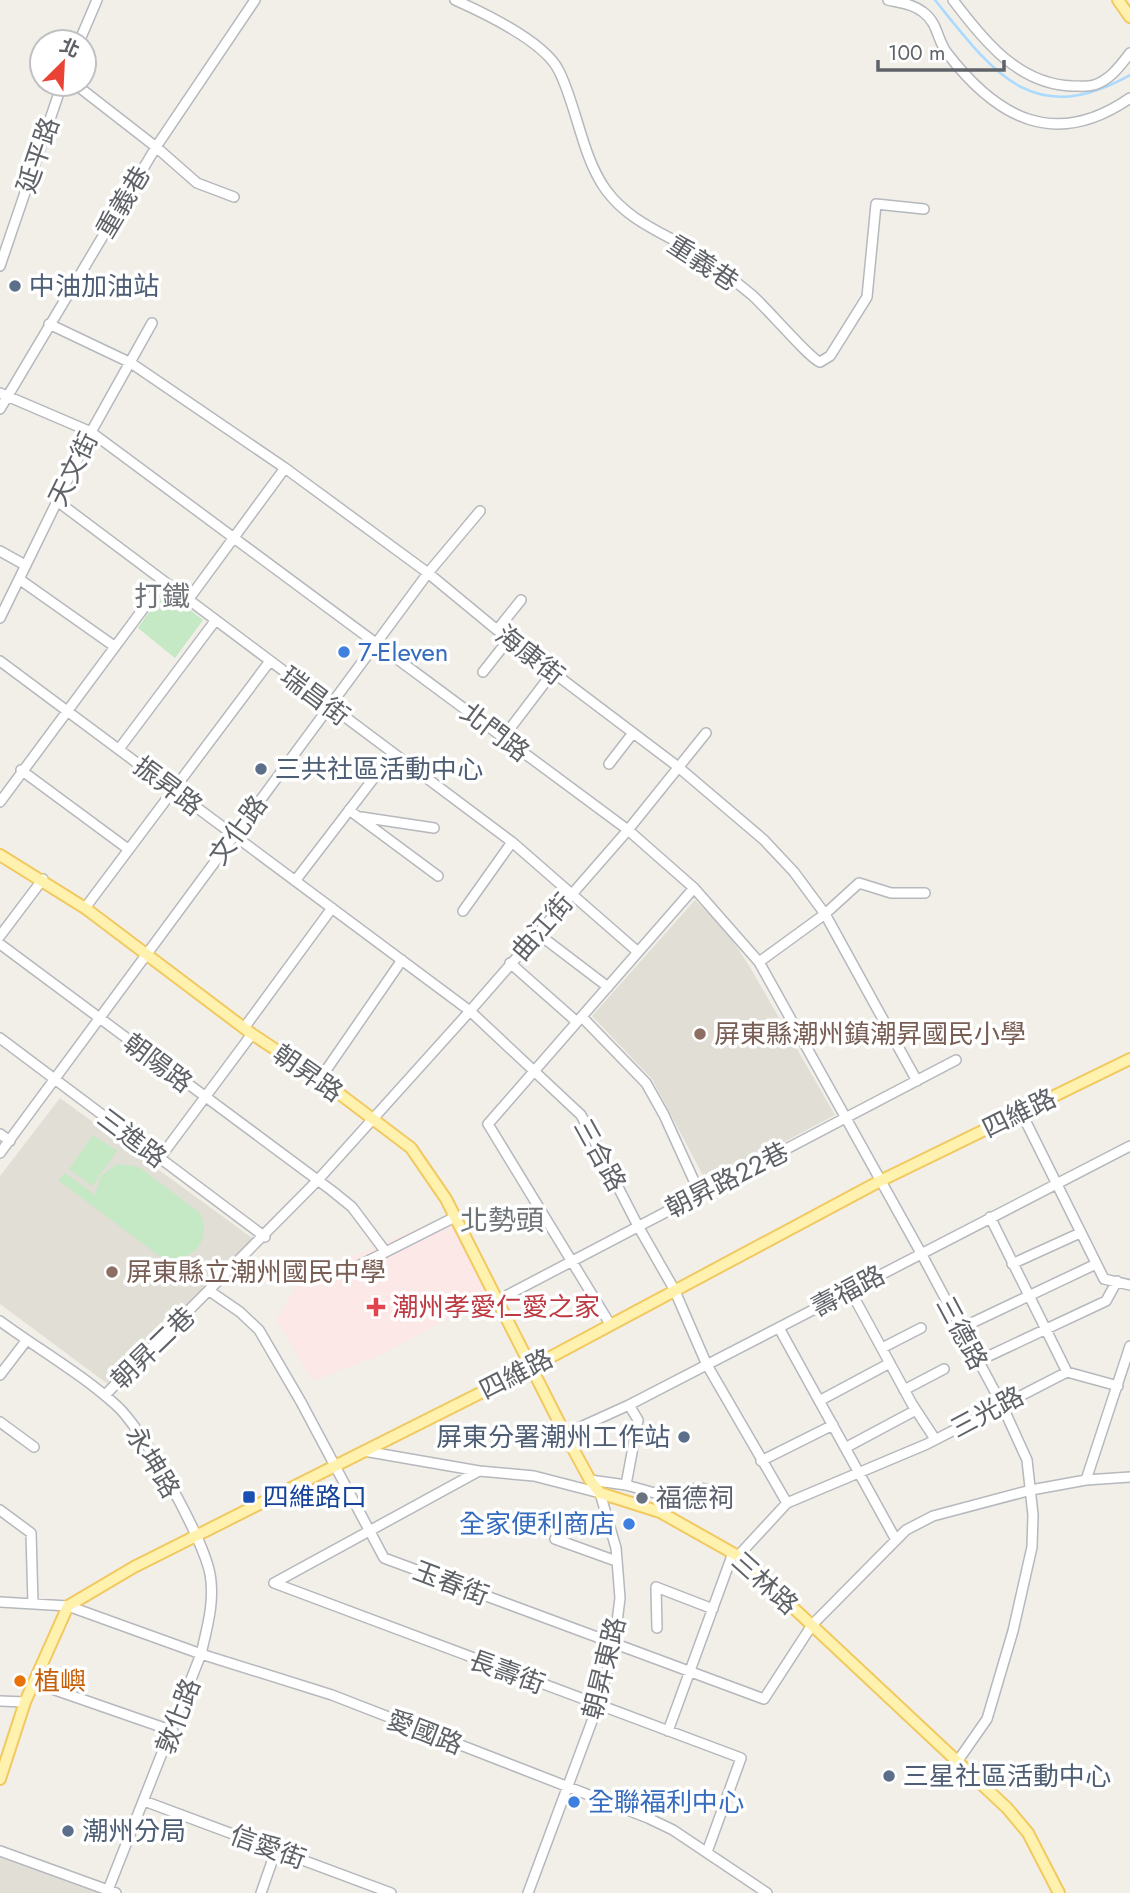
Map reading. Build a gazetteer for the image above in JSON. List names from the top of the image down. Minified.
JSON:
{"streets":{"main road":["朝昇路","四維路","三林路","朝昇東路"],"street":["延平路","重義巷","天文街","海康街","瑞昌街","北門路","振昇路","文化路","曲江街","朝陽路","三進路","三合路","朝昇路22巷","壽福路","三德路","朝昇二巷","三光路","永坤路","玉春街","長壽街","敦化路","愛國路","信愛街"]},"crossings":[["重義巷","海康街"],["重義巷","北門路"],["天文街","海康街"],["天文街","瑞昌街"],["天文街","北門路"],["海康街","文化路"],["海康街","曲江街"],["海康街","朝昇路22巷"],["瑞昌街","文化路"],["瑞昌街","曲江街"],["北門路","文化路"],["北門路","曲江街"],["北門路","四維路"],["北門路","朝昇路22巷"],["北門路","三德路"],["振昇路","文化路"],["振昇路","曲江街"],["振昇路","三合路"],["文化路","朝陽路"],["文化路","朝昇路"],["文化路","三進路"],["曲江街","朝昇路"],["曲江街","三合路"],["曲江街","朝昇二巷"],["朝陽路","朝昇二巷"],["朝昇路","四維路"],["朝昇路","朝昇路22巷"],["朝昇路","朝昇二巷"],["朝昇路","朝昇東路"],["四維路","三合路"],["四維路","三德路"],["四維路","永坤路"],["四維路","玉春街"],["四維路","三林路"],["四維路","朝昇東路"],["四維路","敦化路"],["四維路","愛國路"],["三進路","朝昇二巷"],["三合路","朝昇路22巷"],["三合路","壽福路"],["三合路","三光路"],["壽福路","三德路"],["壽福路","朝昇東路"],["三德路","三光路"],["三德路","三林路"],["朝昇二巷","永坤路"],["朝昇二巷","玉春街"],["永坤路","敦化路"],["玉春街","三林路"],["玉春街","朝昇東路"],["玉春街","長壽街"],["三林路","朝昇東路"],["朝昇東路","長壽街"],["朝昇東路","愛國路"],["長壽街","愛國路"],["敦化路","愛國路"],["敦化路","信愛街"]],"districts":["打鐵","北勢頭"],"places":{"other":["中油加油站","7-Eleven","三共社區活動中心","屏東縣潮州鎮潮昇國民小學","屏東縣立潮州國民中學","屏東分署潮州工作站","福德祠","全家便利商店","植嶼","三星社區活動中心","全聯福利中心","潮州分局"],"health":["潮州孝愛仁愛之家"],"transit":["四維路口"]},"scale_bar":"100 m","north":"top right"}
